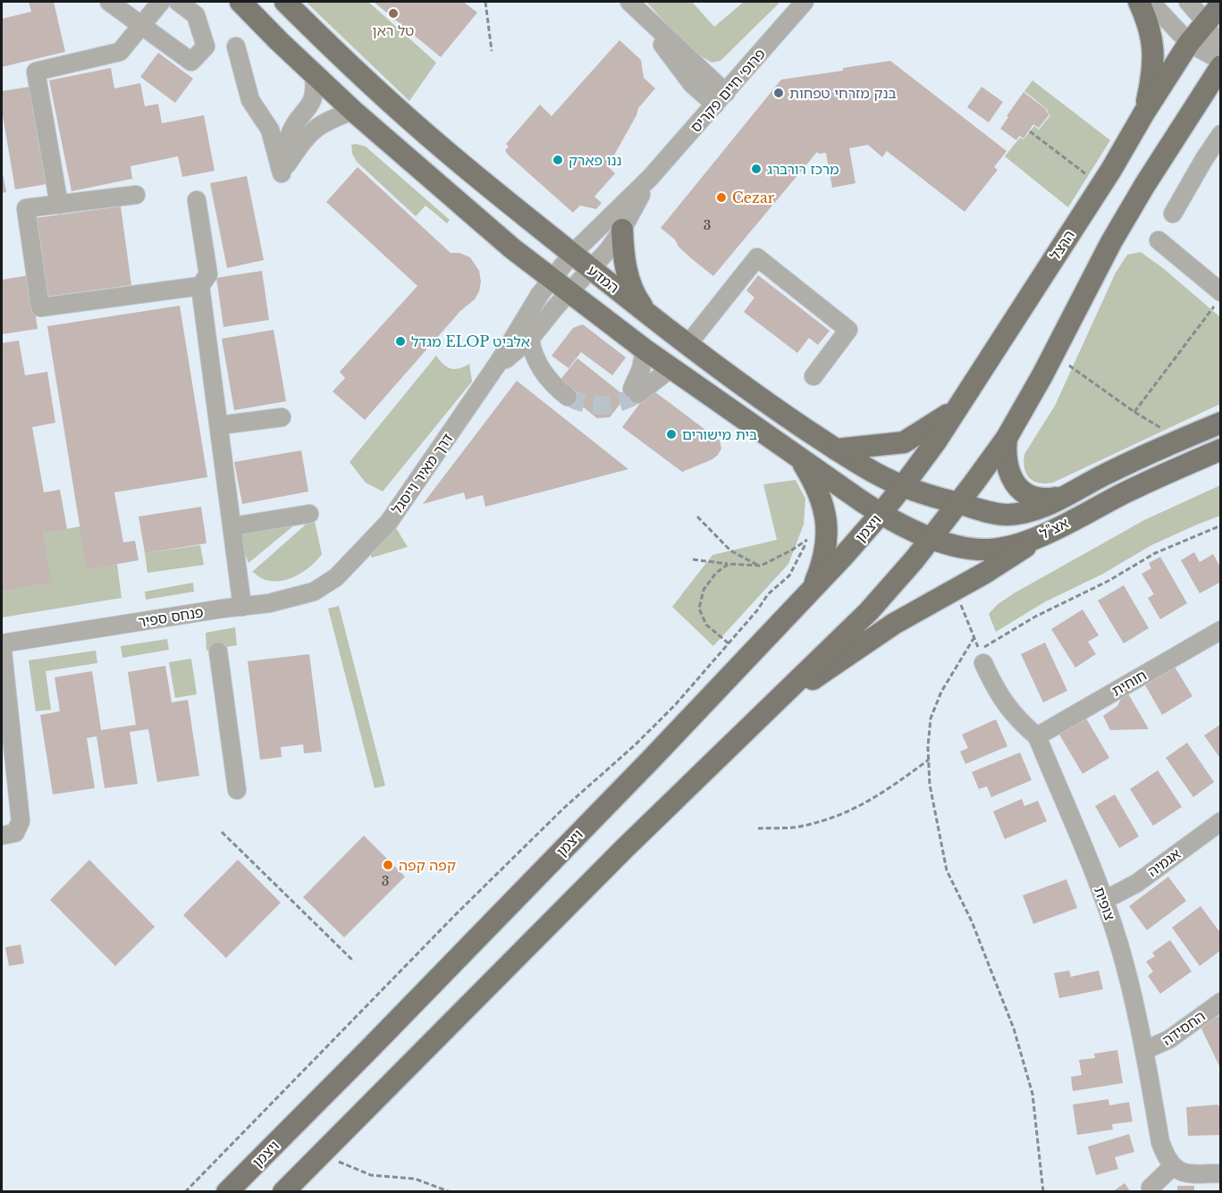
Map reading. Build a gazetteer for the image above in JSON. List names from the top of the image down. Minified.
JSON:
{"streets":{"main road":["הרצל","המדע","ויצמן","אצ\"ל"],"street":["פרופ׳ חיים פקריס","דרך מאיר וייסגל","פנחס ספיר","חוחית","אגמיה","צופית","החסידה"]},"crossings":[["פרופ׳ חיים פקריס","המדע"],["פרופ׳ חיים פקריס","דרך מאיר וייסגל"],["הרצל","המדע"],["הרצל","ויצמן"],["המדע","דרך מאיר וייסגל"],["המדע","ויצמן"],["המדע","אצ\"ל"],["דרך מאיר וייסגל","פנחס ספיר"],["ויצמן","אצ\"ל"],["חוחית","צופית"],["אגמיה","צופית"],["צופית","החסידה"]],"places":["טל ראן","בנק מזרחי טפחות","ננו פארק","מרכז רורברג","Cezar","מגדל ELOP אלביט","בית מישורים","קפה קפה"],"house_numbers":["3","3"]}
